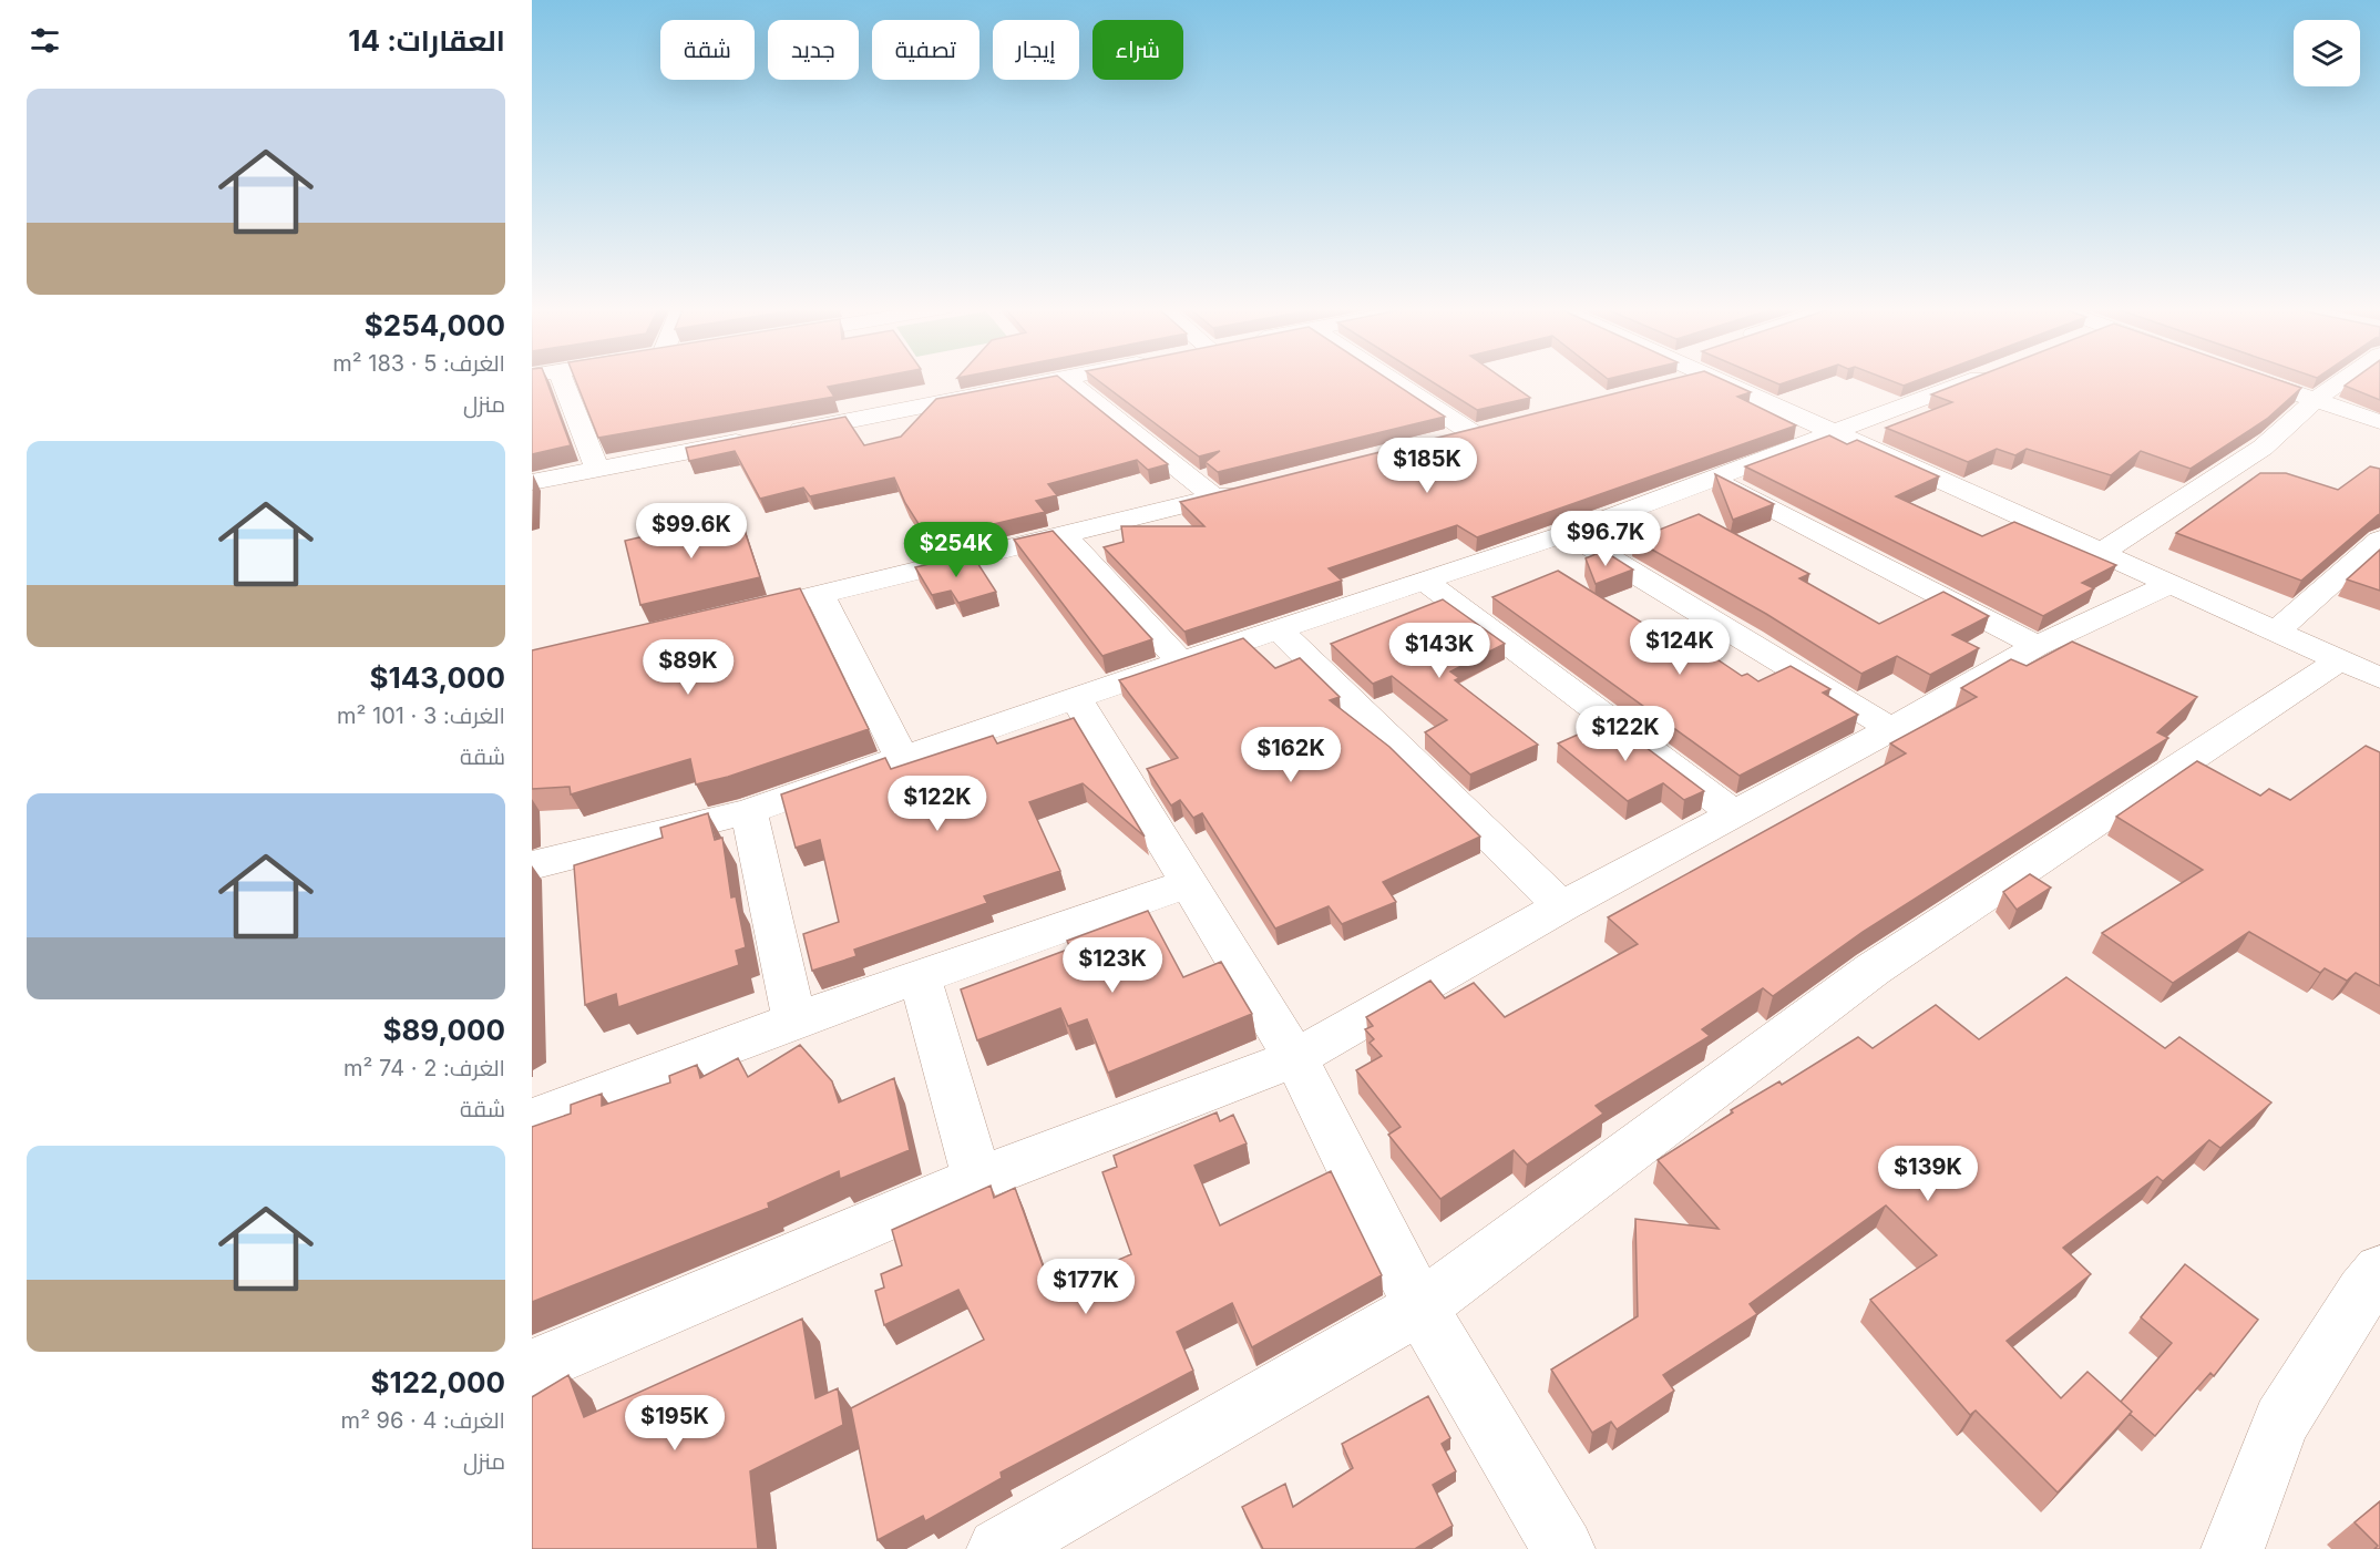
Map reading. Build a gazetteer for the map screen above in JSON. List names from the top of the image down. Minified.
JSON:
{"page":{"heading":"العقارات: 14","chip":["شراء","إيجار","تصفية","جديد","شقة"],"list":[{"name":"$254,000","note":"الغرف: 5 · 183 m² · منزل"},{"name":"$143,000","note":"الغرف: 3 · 101 m² · شقة"},{"name":"$89,000","note":"الغرف: 2 · 74 m² · شقة"},{"name":"$122,000","note":"الغرف: 4 · 96 m² · منزل"}],"price":["$185K","$99.6K","$96.7K","$254K","$124K","$143K","$89K","$122K","$162K","$122K","$123K","$139K","$177K","$195K"]}}
